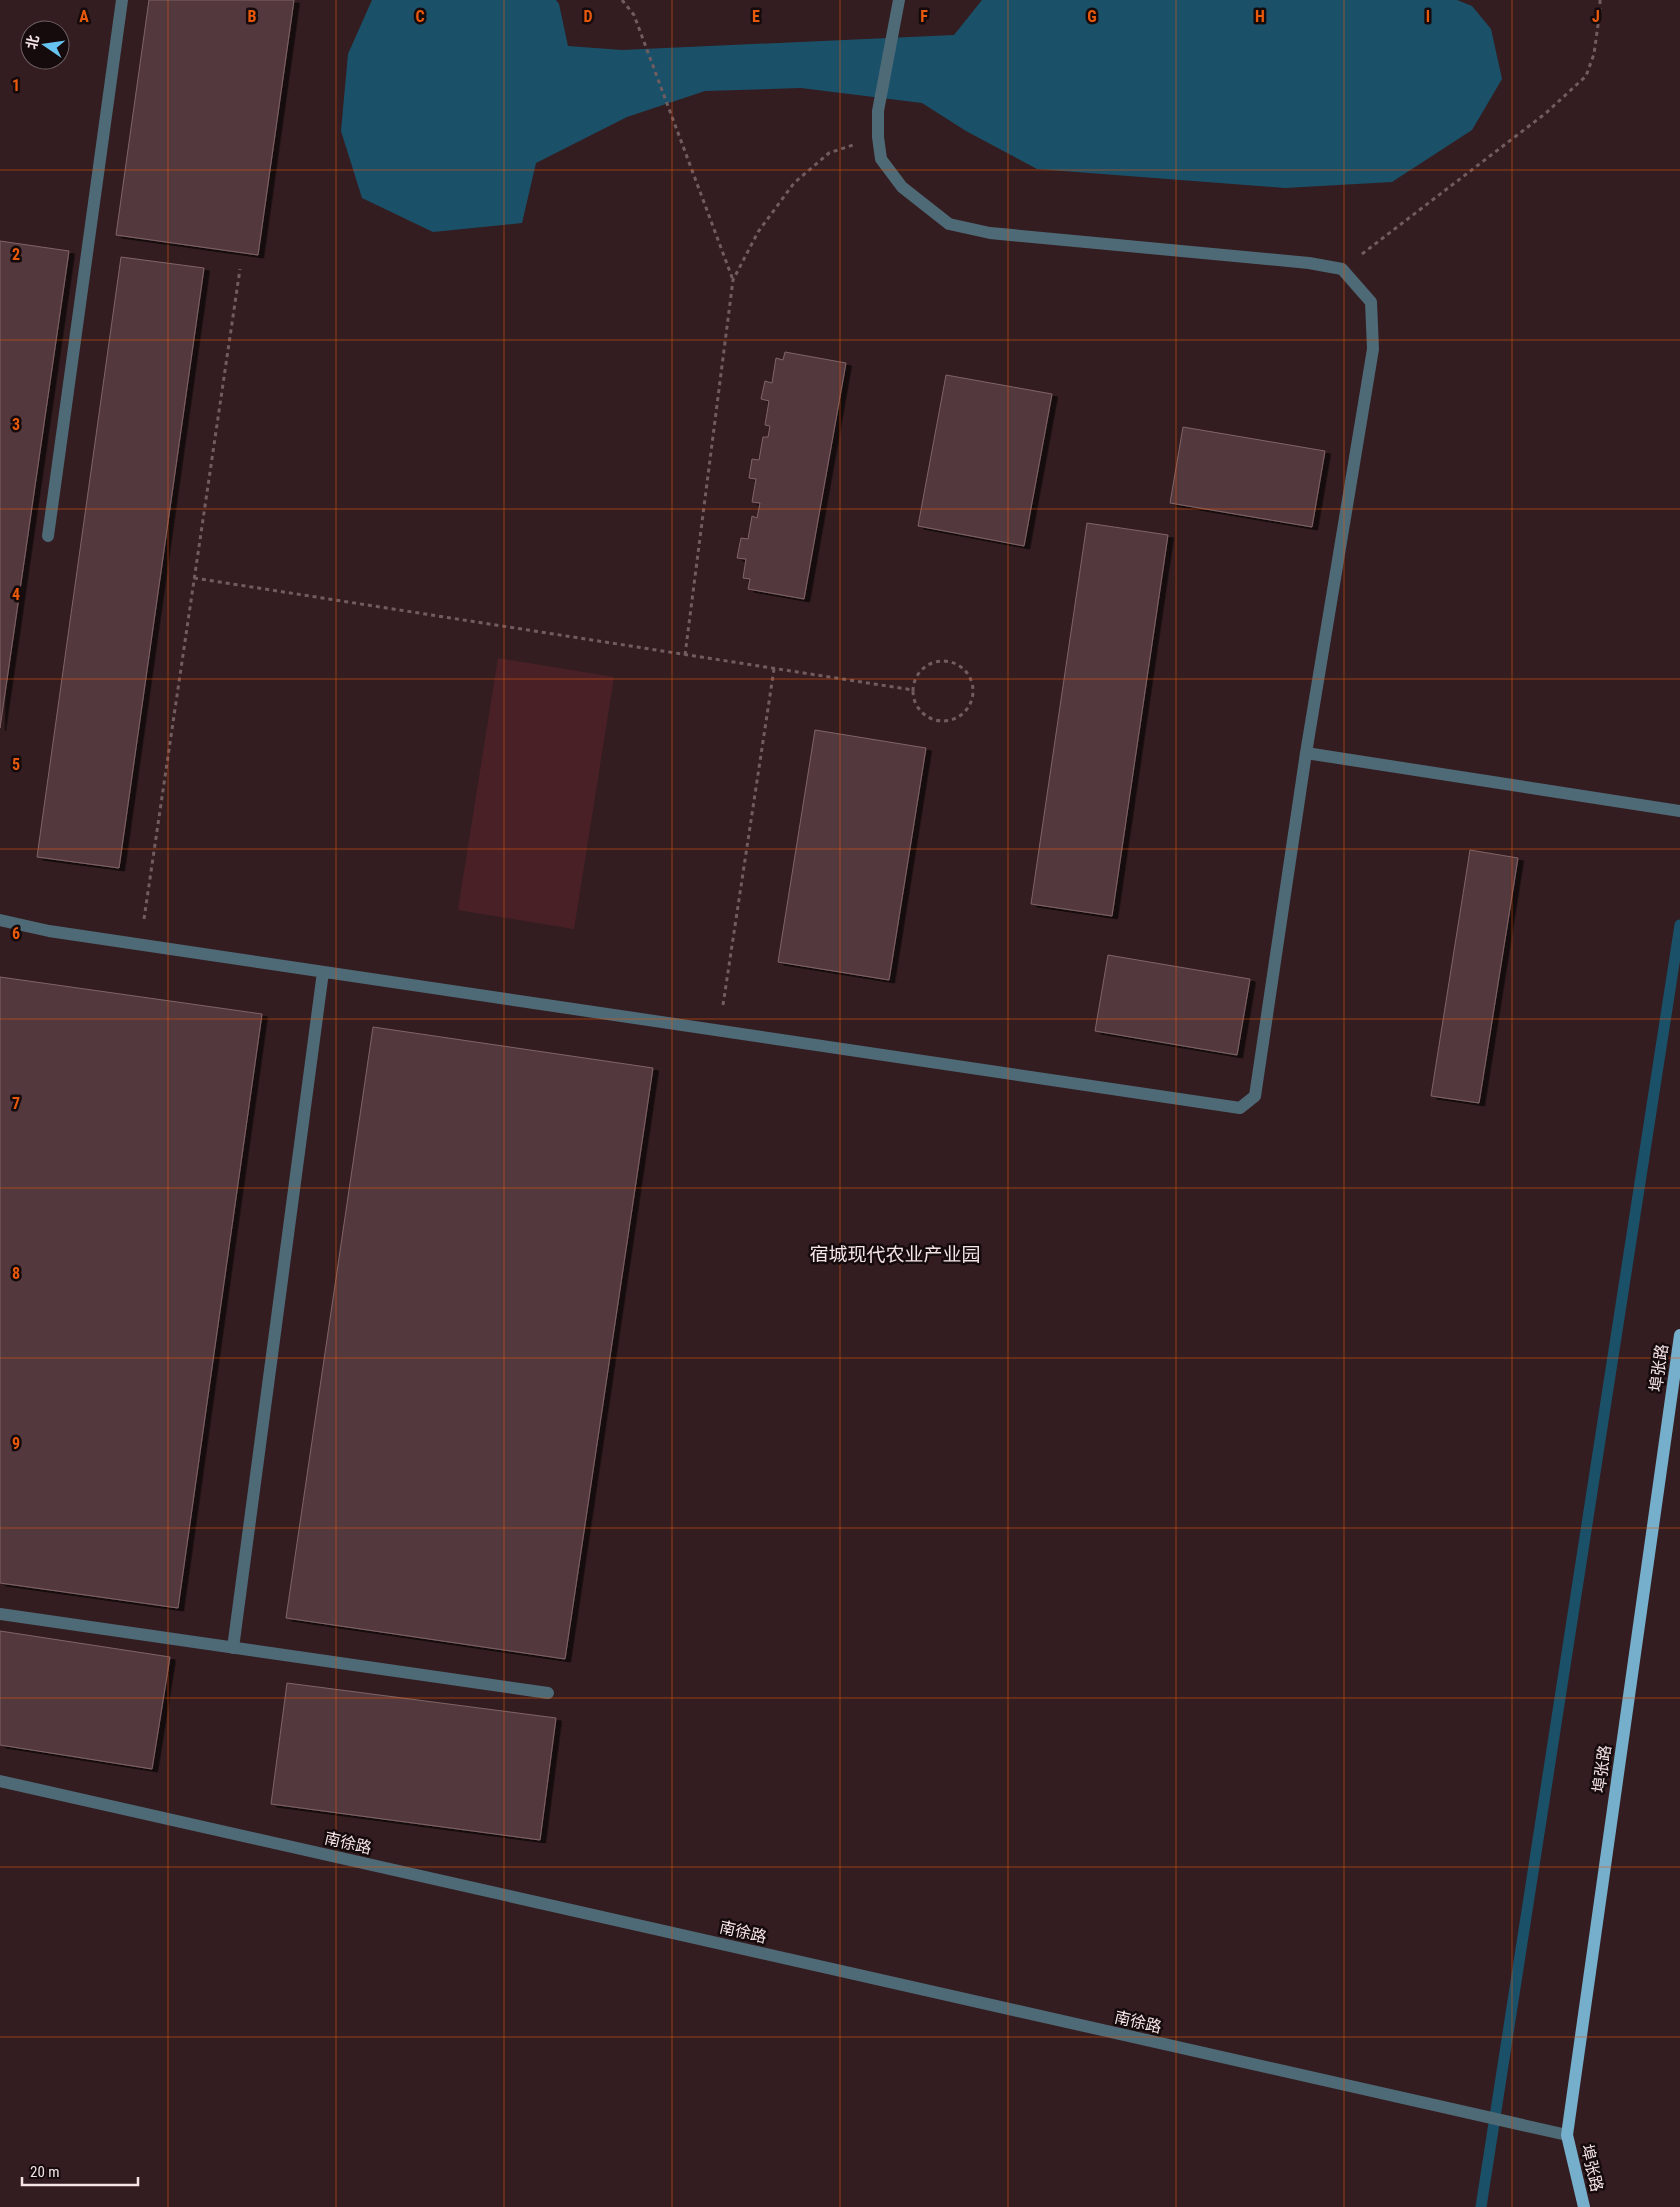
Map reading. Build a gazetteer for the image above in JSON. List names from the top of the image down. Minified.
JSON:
{"streets":{"main road":["埠张路"],"street":["南徐路"]},"crossings":[["埠张路","南徐路"]],"districts":["宿城现代农业产业园"],"scale_bar":"20 m","north":"left","grid":{"columns":["A","B","C","D","E","F","G","H","I","J"],"rows":["1","2","3","4","5","6","7","8","9"]}}
